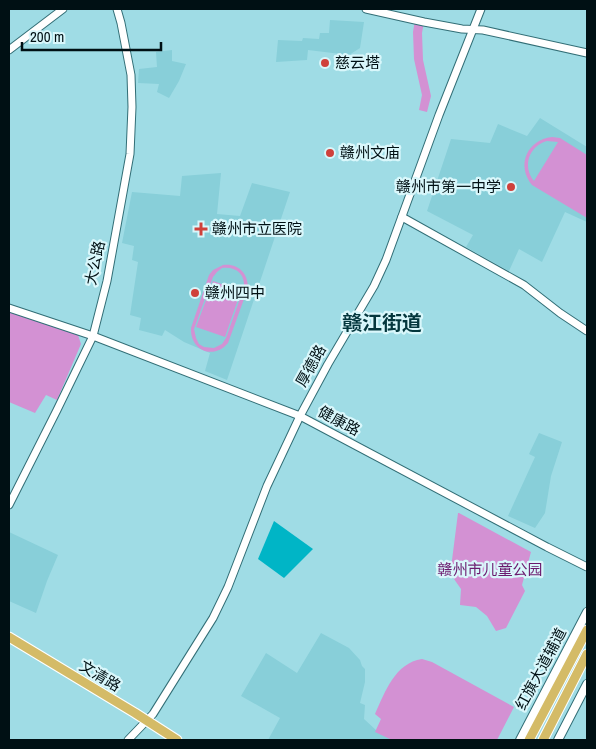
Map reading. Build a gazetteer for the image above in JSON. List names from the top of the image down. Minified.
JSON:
{"streets":{"main road":["红旗大道辅道","文清路"],"street":["大公路","厚德路","健康路"]},"crossings":[["大公路","健康路"],["厚德路","健康路"],["厚德路","文清路"]],"districts":["赣江街道"],"parks":["赣州市儿童公园"],"places":{"other":["慈云塔","赣州文庙","赣州市第一中学","赣州四中"],"health":["赣州市立医院"]},"scale_bar":"200 m"}
